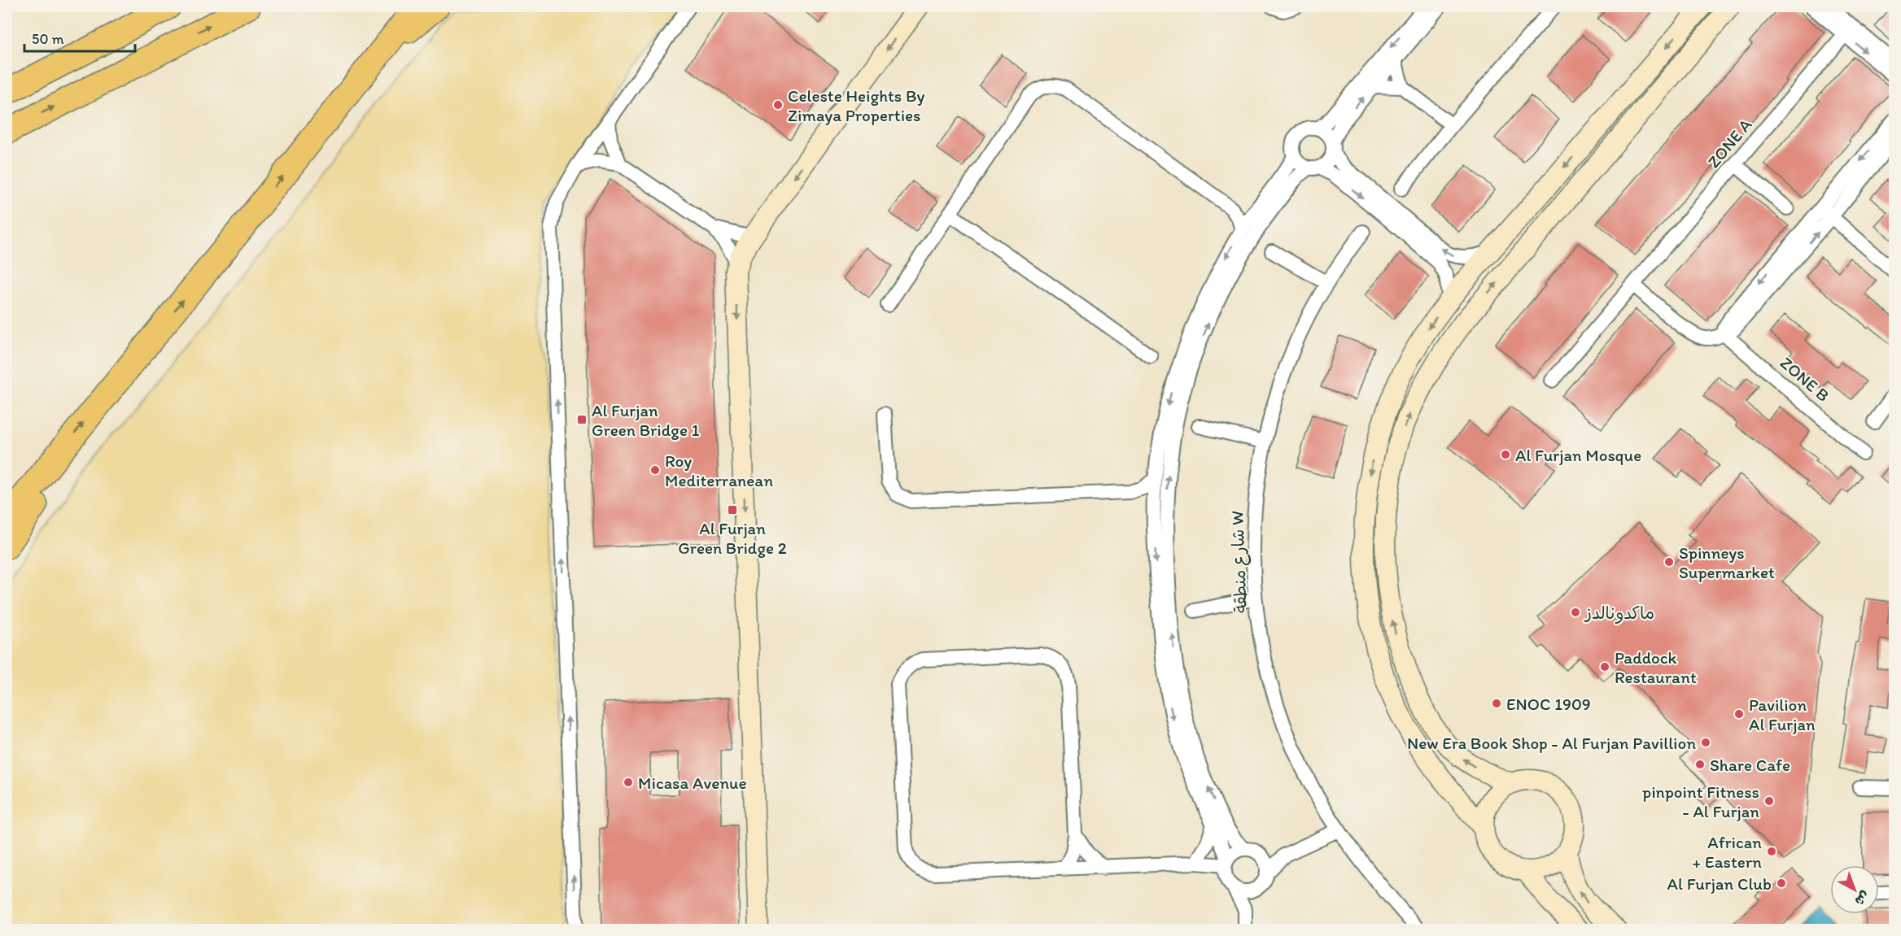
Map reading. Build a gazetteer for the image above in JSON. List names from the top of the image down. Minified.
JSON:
{"streets":{"street":["ZONE A","ZONE B","شارع منطقة W"]},"places":{"other":["Celeste Heights By Zimaya Properties","Al Furjan Mosque","Roy Mediterranean","Spinneys Supermarket","ماكدونالدز","Paddock Restaurant","ENOC 1909","Pavilion Al Furjan","New Era Book Shop - Al Furjan Pavillion","Share Cafe","Micasa Avenue","pinpoint Fitness - Al Furjan","African + Eastern","Al Furjan Club"],"transit":["Al Furjan Green Bridge 1","Al Furjan Green Bridge 2"]},"scale_bar":"50 m","north":"bottom right"}
